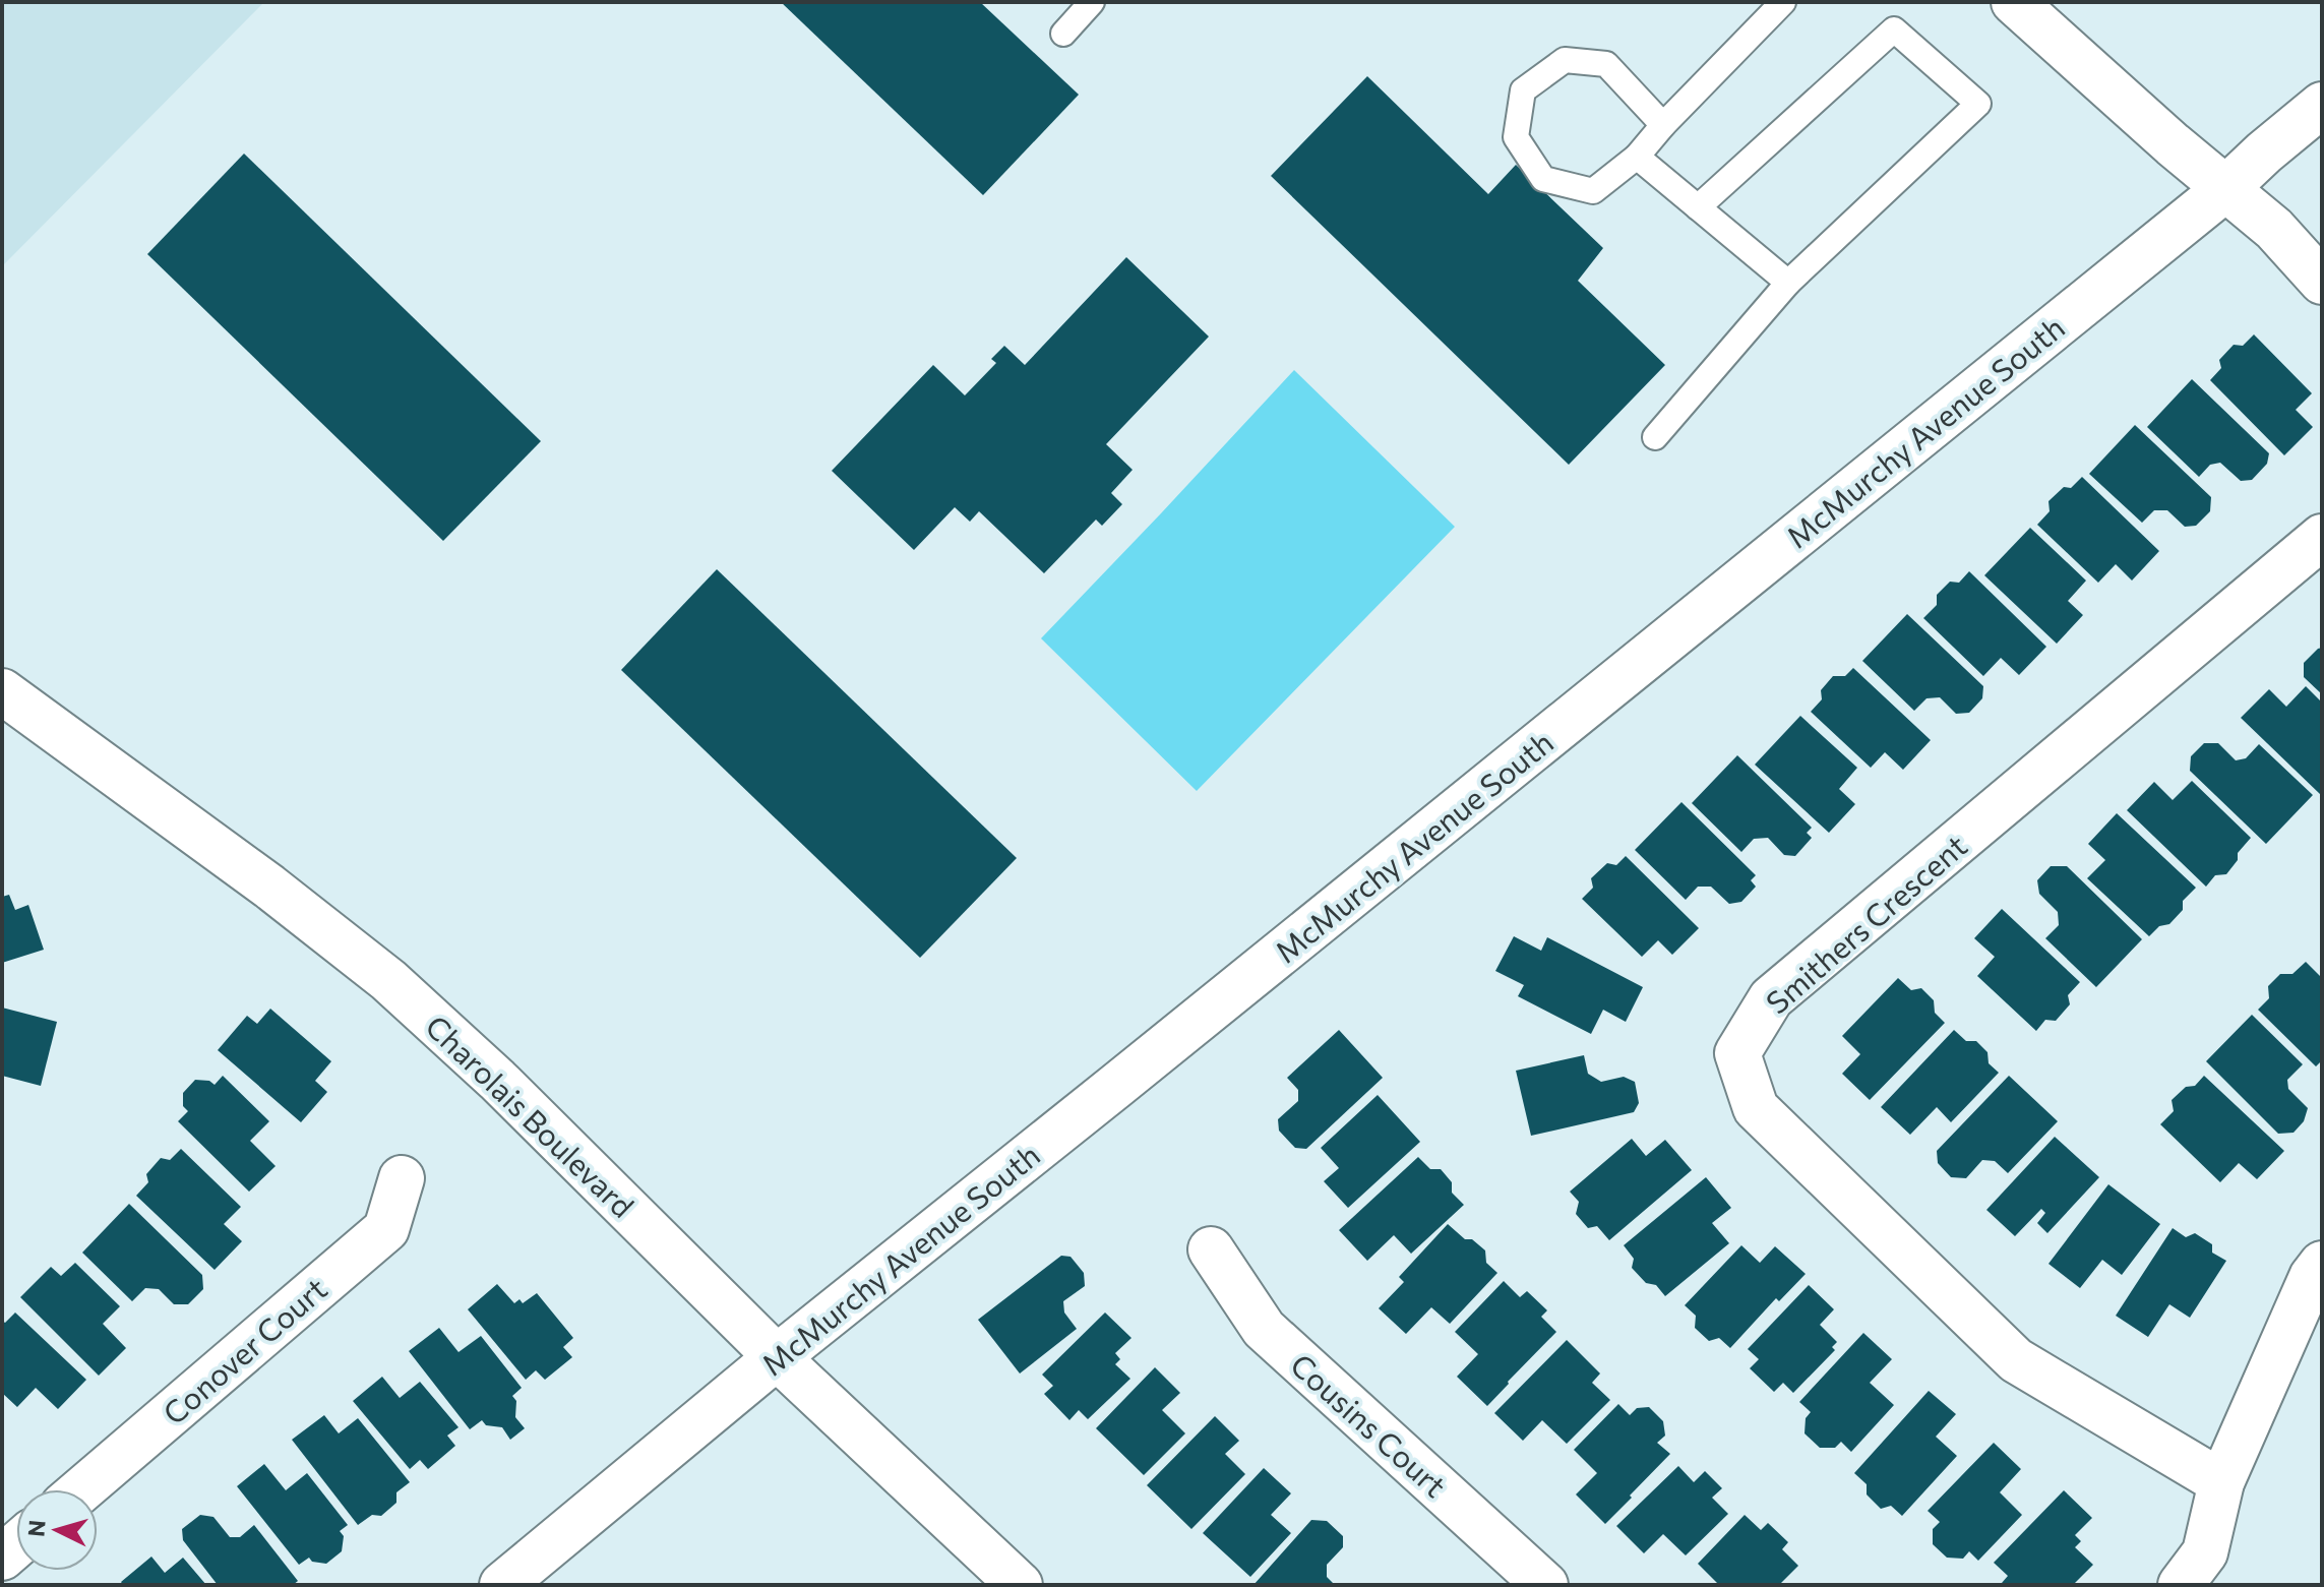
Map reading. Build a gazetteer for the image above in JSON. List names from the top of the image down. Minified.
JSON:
{"streets":{"street":["McMurchy Avenue South","Smithers Crescent","Charolais Boulevard","Conover Court","Cousins Court"]},"crossings":[["McMurchy Avenue South","Charolais Boulevard"]],"north":"left"}
